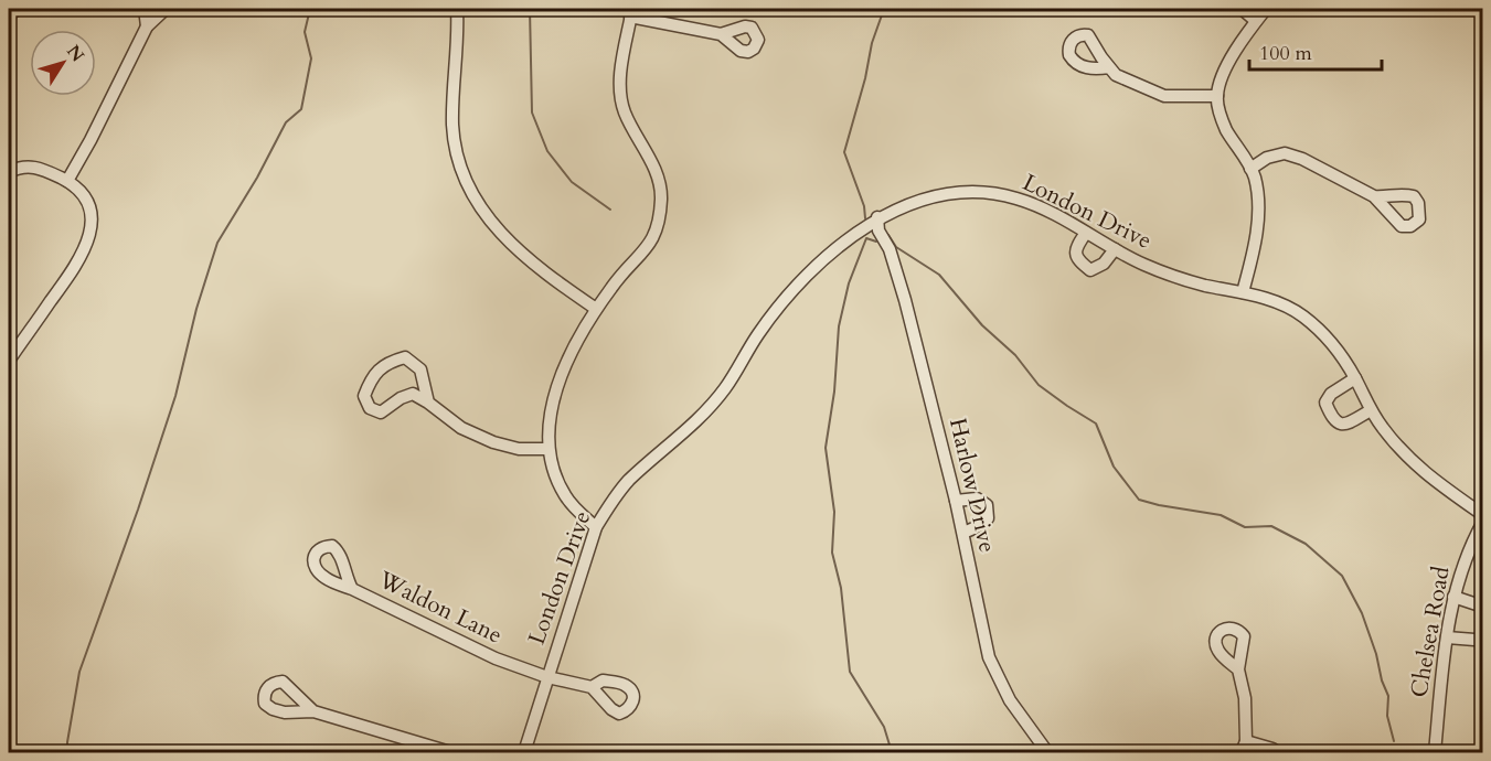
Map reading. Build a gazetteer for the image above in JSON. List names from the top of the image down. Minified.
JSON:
{"streets":{"street":["London Drive","Harlow Drive","Waldon Lane","Chelsea Road"]},"crossings":[["London Drive","Harlow Drive"],["London Drive","Waldon Lane"]],"scale_bar":"100 m","north":"top right"}
